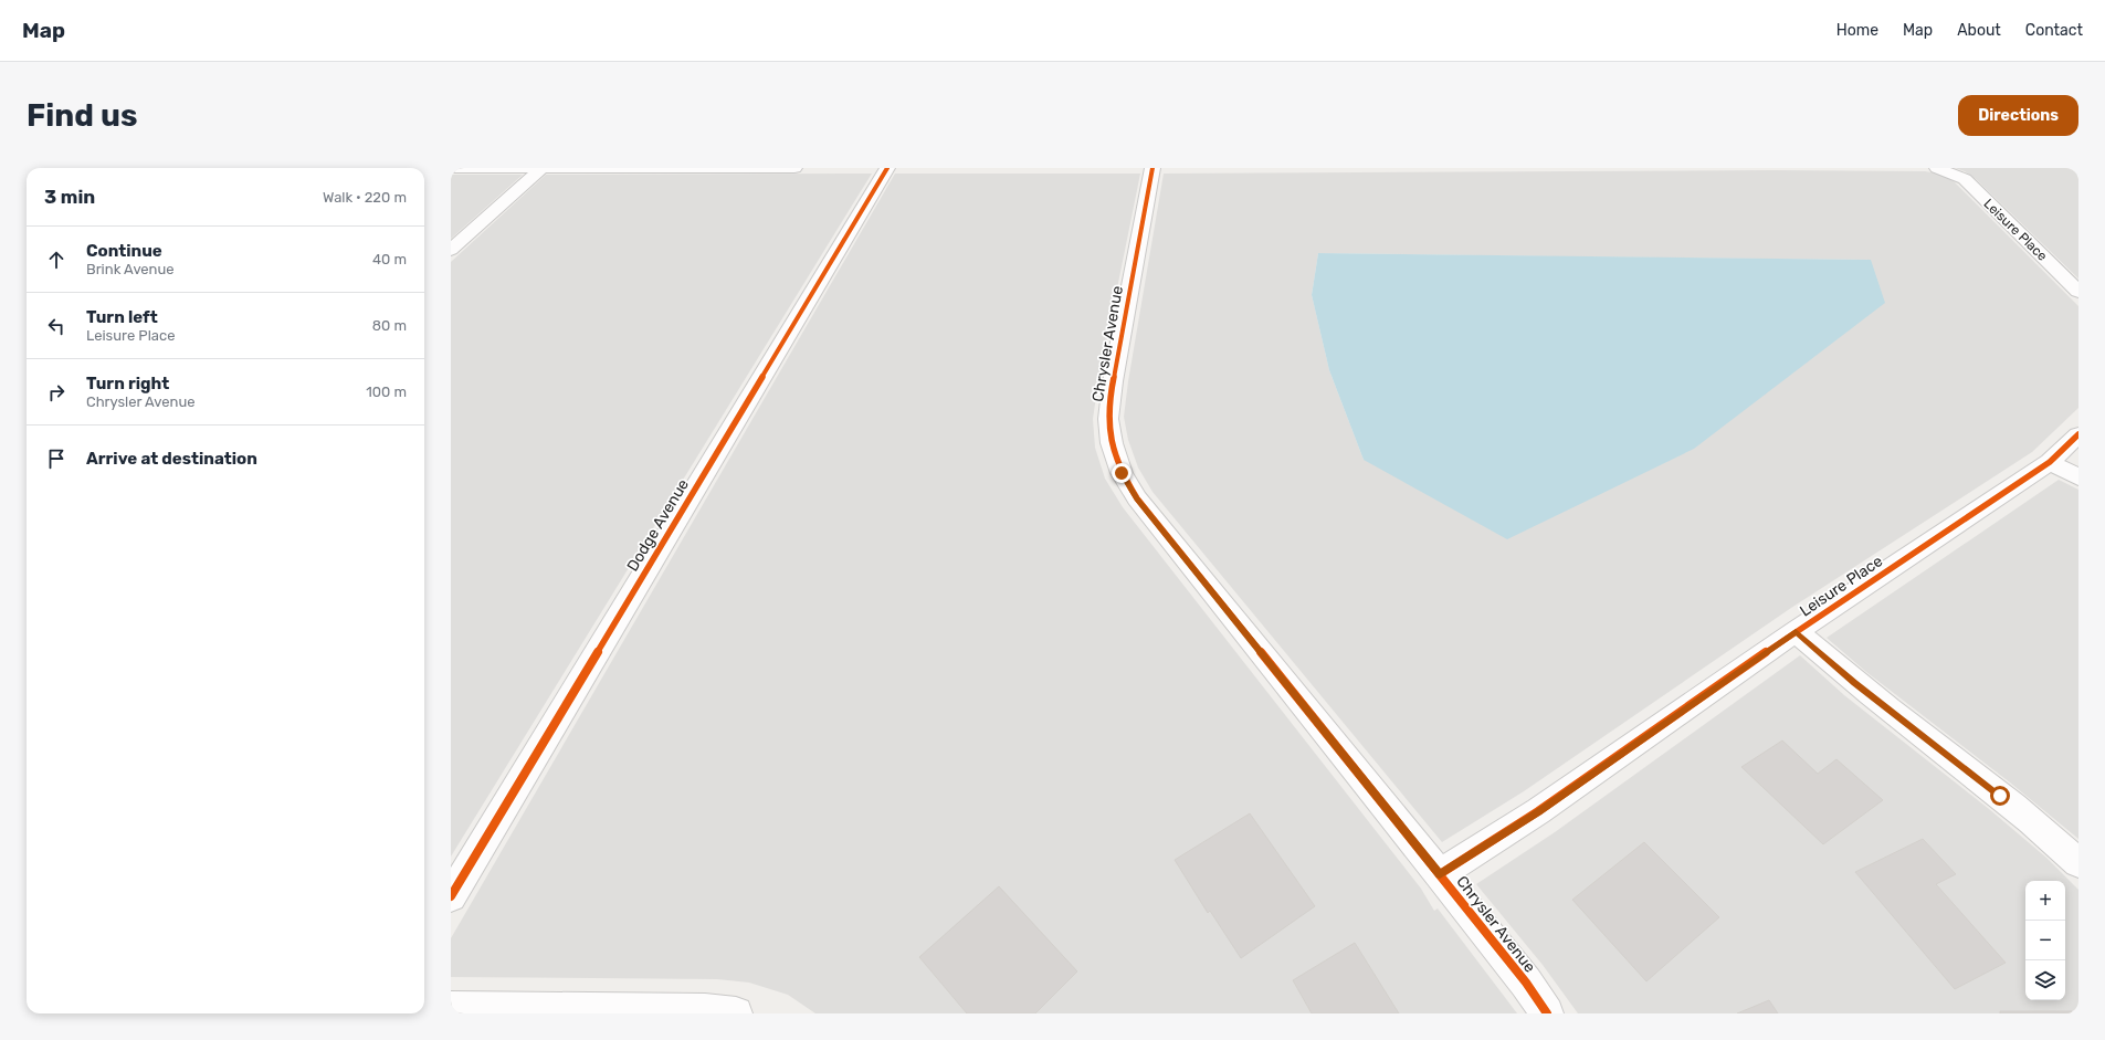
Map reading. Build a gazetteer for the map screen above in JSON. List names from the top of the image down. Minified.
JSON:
{"streets":{"street":["Leisure Place","Chrysler Avenue","Dodge Avenue"]},"crossings":[["Leisure Place","Chrysler Avenue"]],"page":{"header":"Map","nav":["Home","Map","About","Contact"],"buttons":"Directions","title":"Find us","heading":["3 min","Walk · 220 m"],"list":[["Continue","Brink Avenue","40 m"],["Turn left","Leisure Place","80 m"],["Turn right","Chrysler Avenue","100 m"],"Arrive at destination"],"map_buttons":["+","−"]}}
